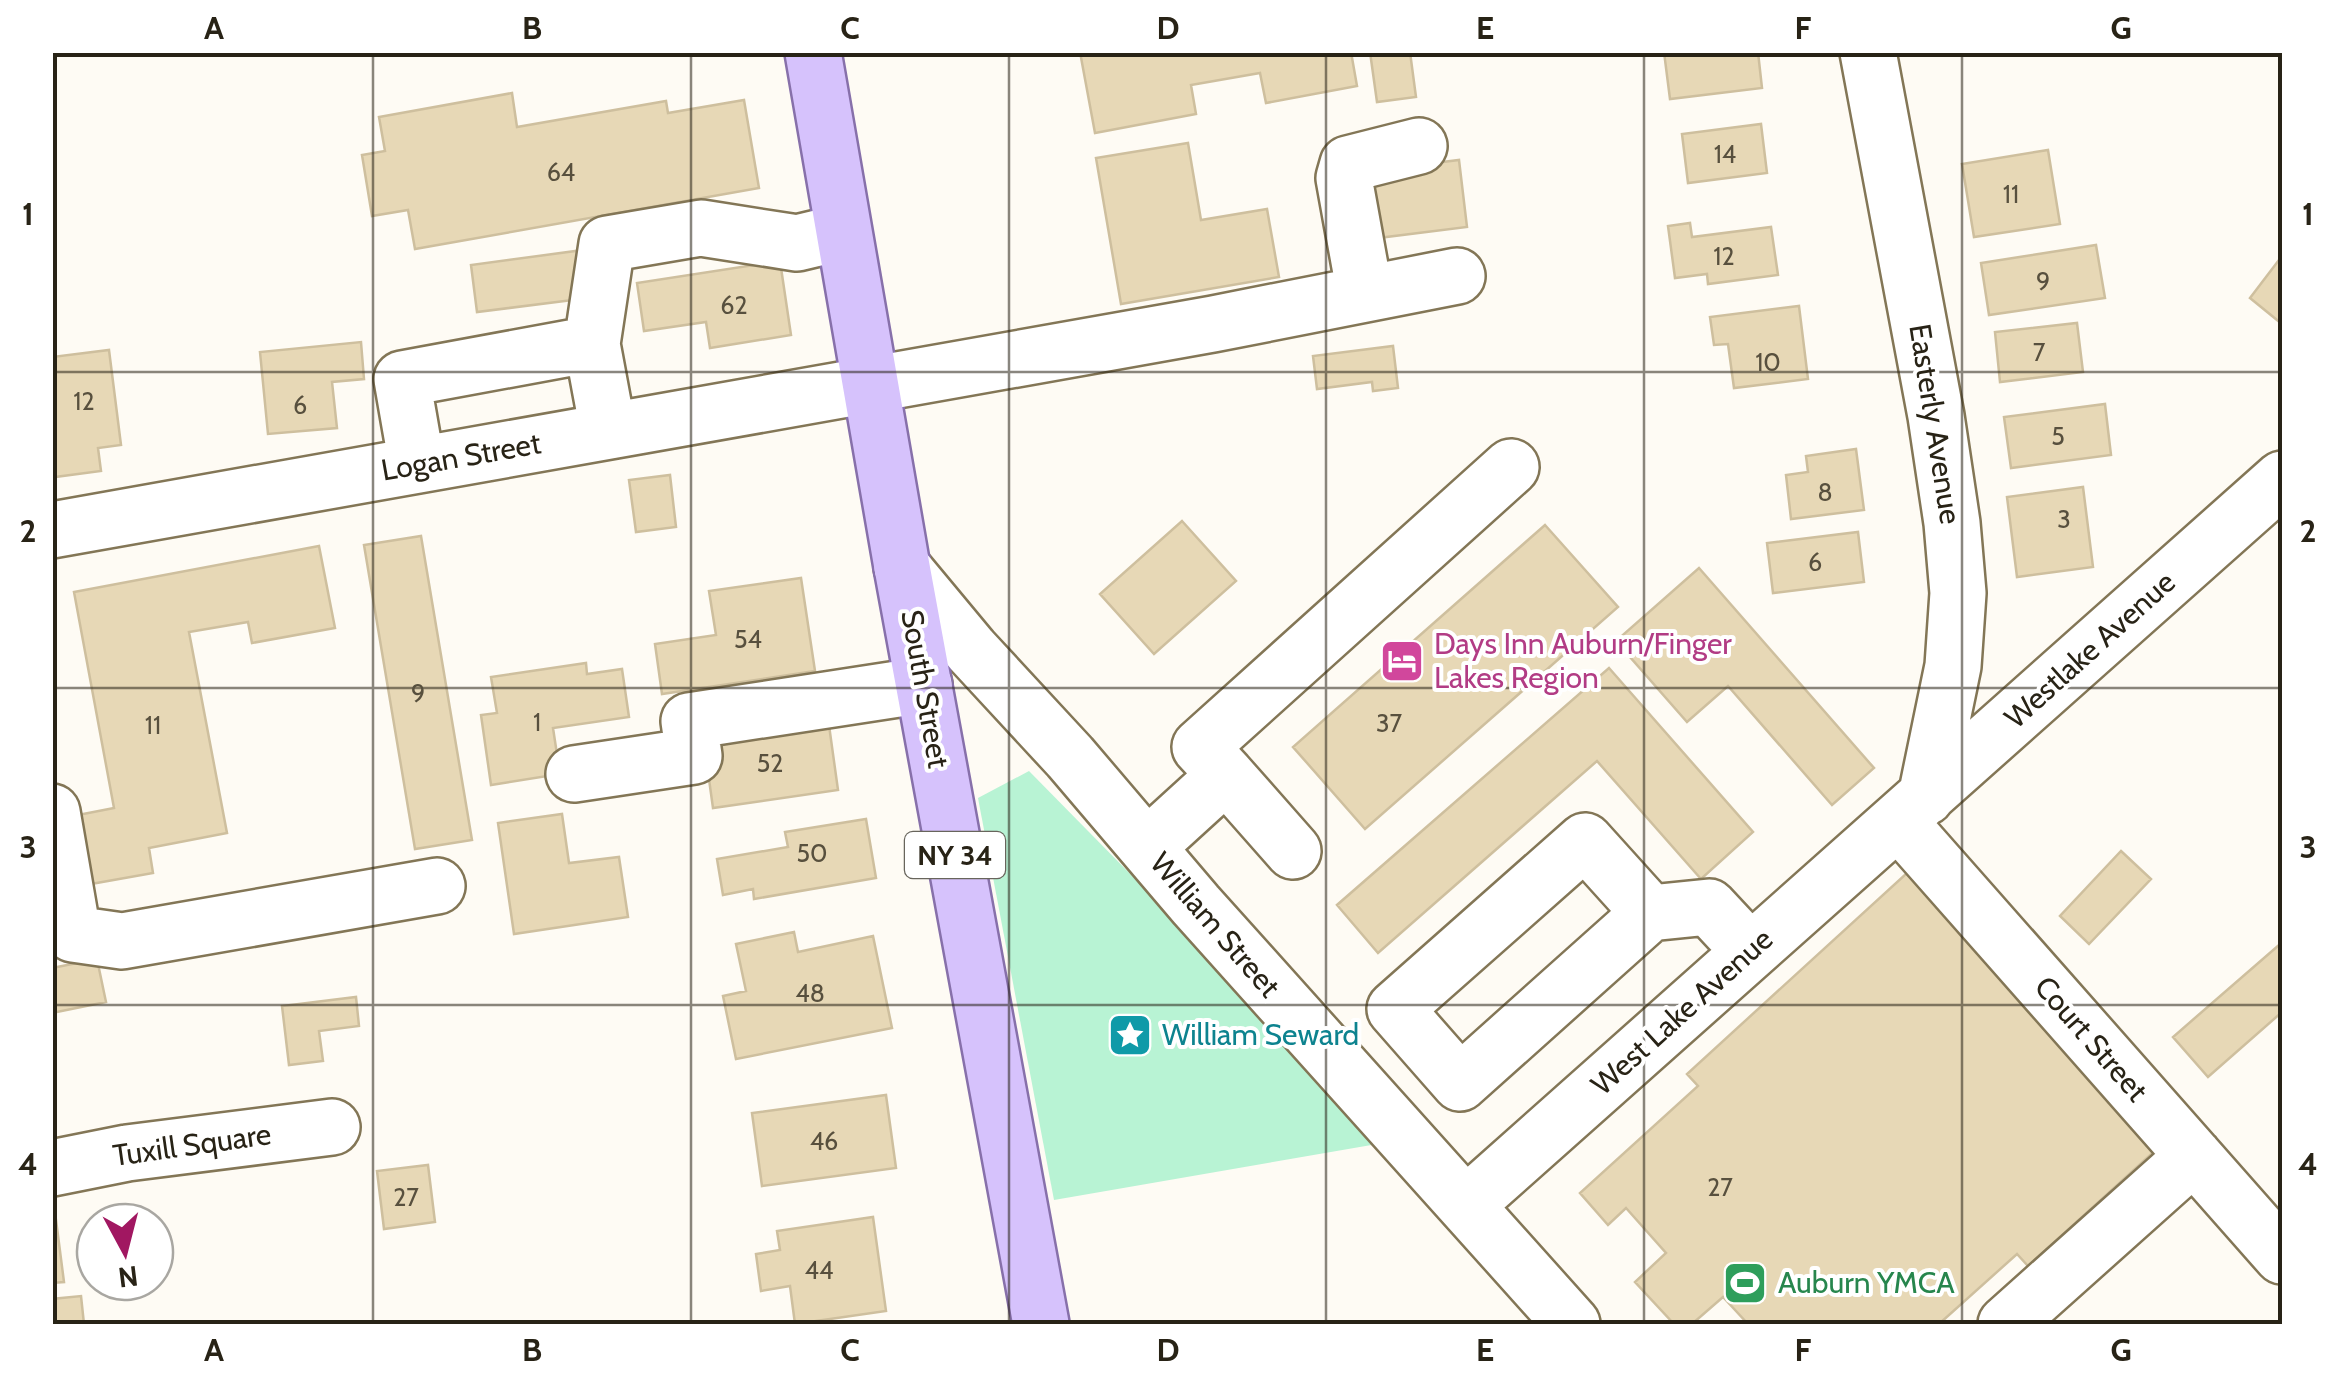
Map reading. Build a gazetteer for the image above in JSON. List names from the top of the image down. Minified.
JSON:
{"streets":{"main road":["South Street","NY 34"],"street":["Easterly Avenue","Logan Street","Westlake Avenue","William Street","West Lake Avenue","Court Street","Tuxill Square"]},"crossings":[["Easterly Avenue","Westlake Avenue"],["Easterly Avenue","West Lake Avenue"],["Easterly Avenue","Court Street"],["Logan Street","South Street"],["Westlake Avenue","West Lake Avenue"],["Westlake Avenue","Court Street"],["South Street","William Street"],["William Street","West Lake Avenue"],["West Lake Avenue","Court Street"]],"places":{"hotel":["Days Inn Auburn/Finger Lakes Region"],"place":["William Seward"],"sports":["Auburn YMCA"]},"house_numbers":["14","64","11","12","9","62","7","10","12","6","5","8","3","6","54","9","1","37","11","52","50","48","46","27","27","44"],"north":"bottom","grid":{"columns":["A","B","C","D","E","F","G"],"rows":["1","2","3","4"]}}
